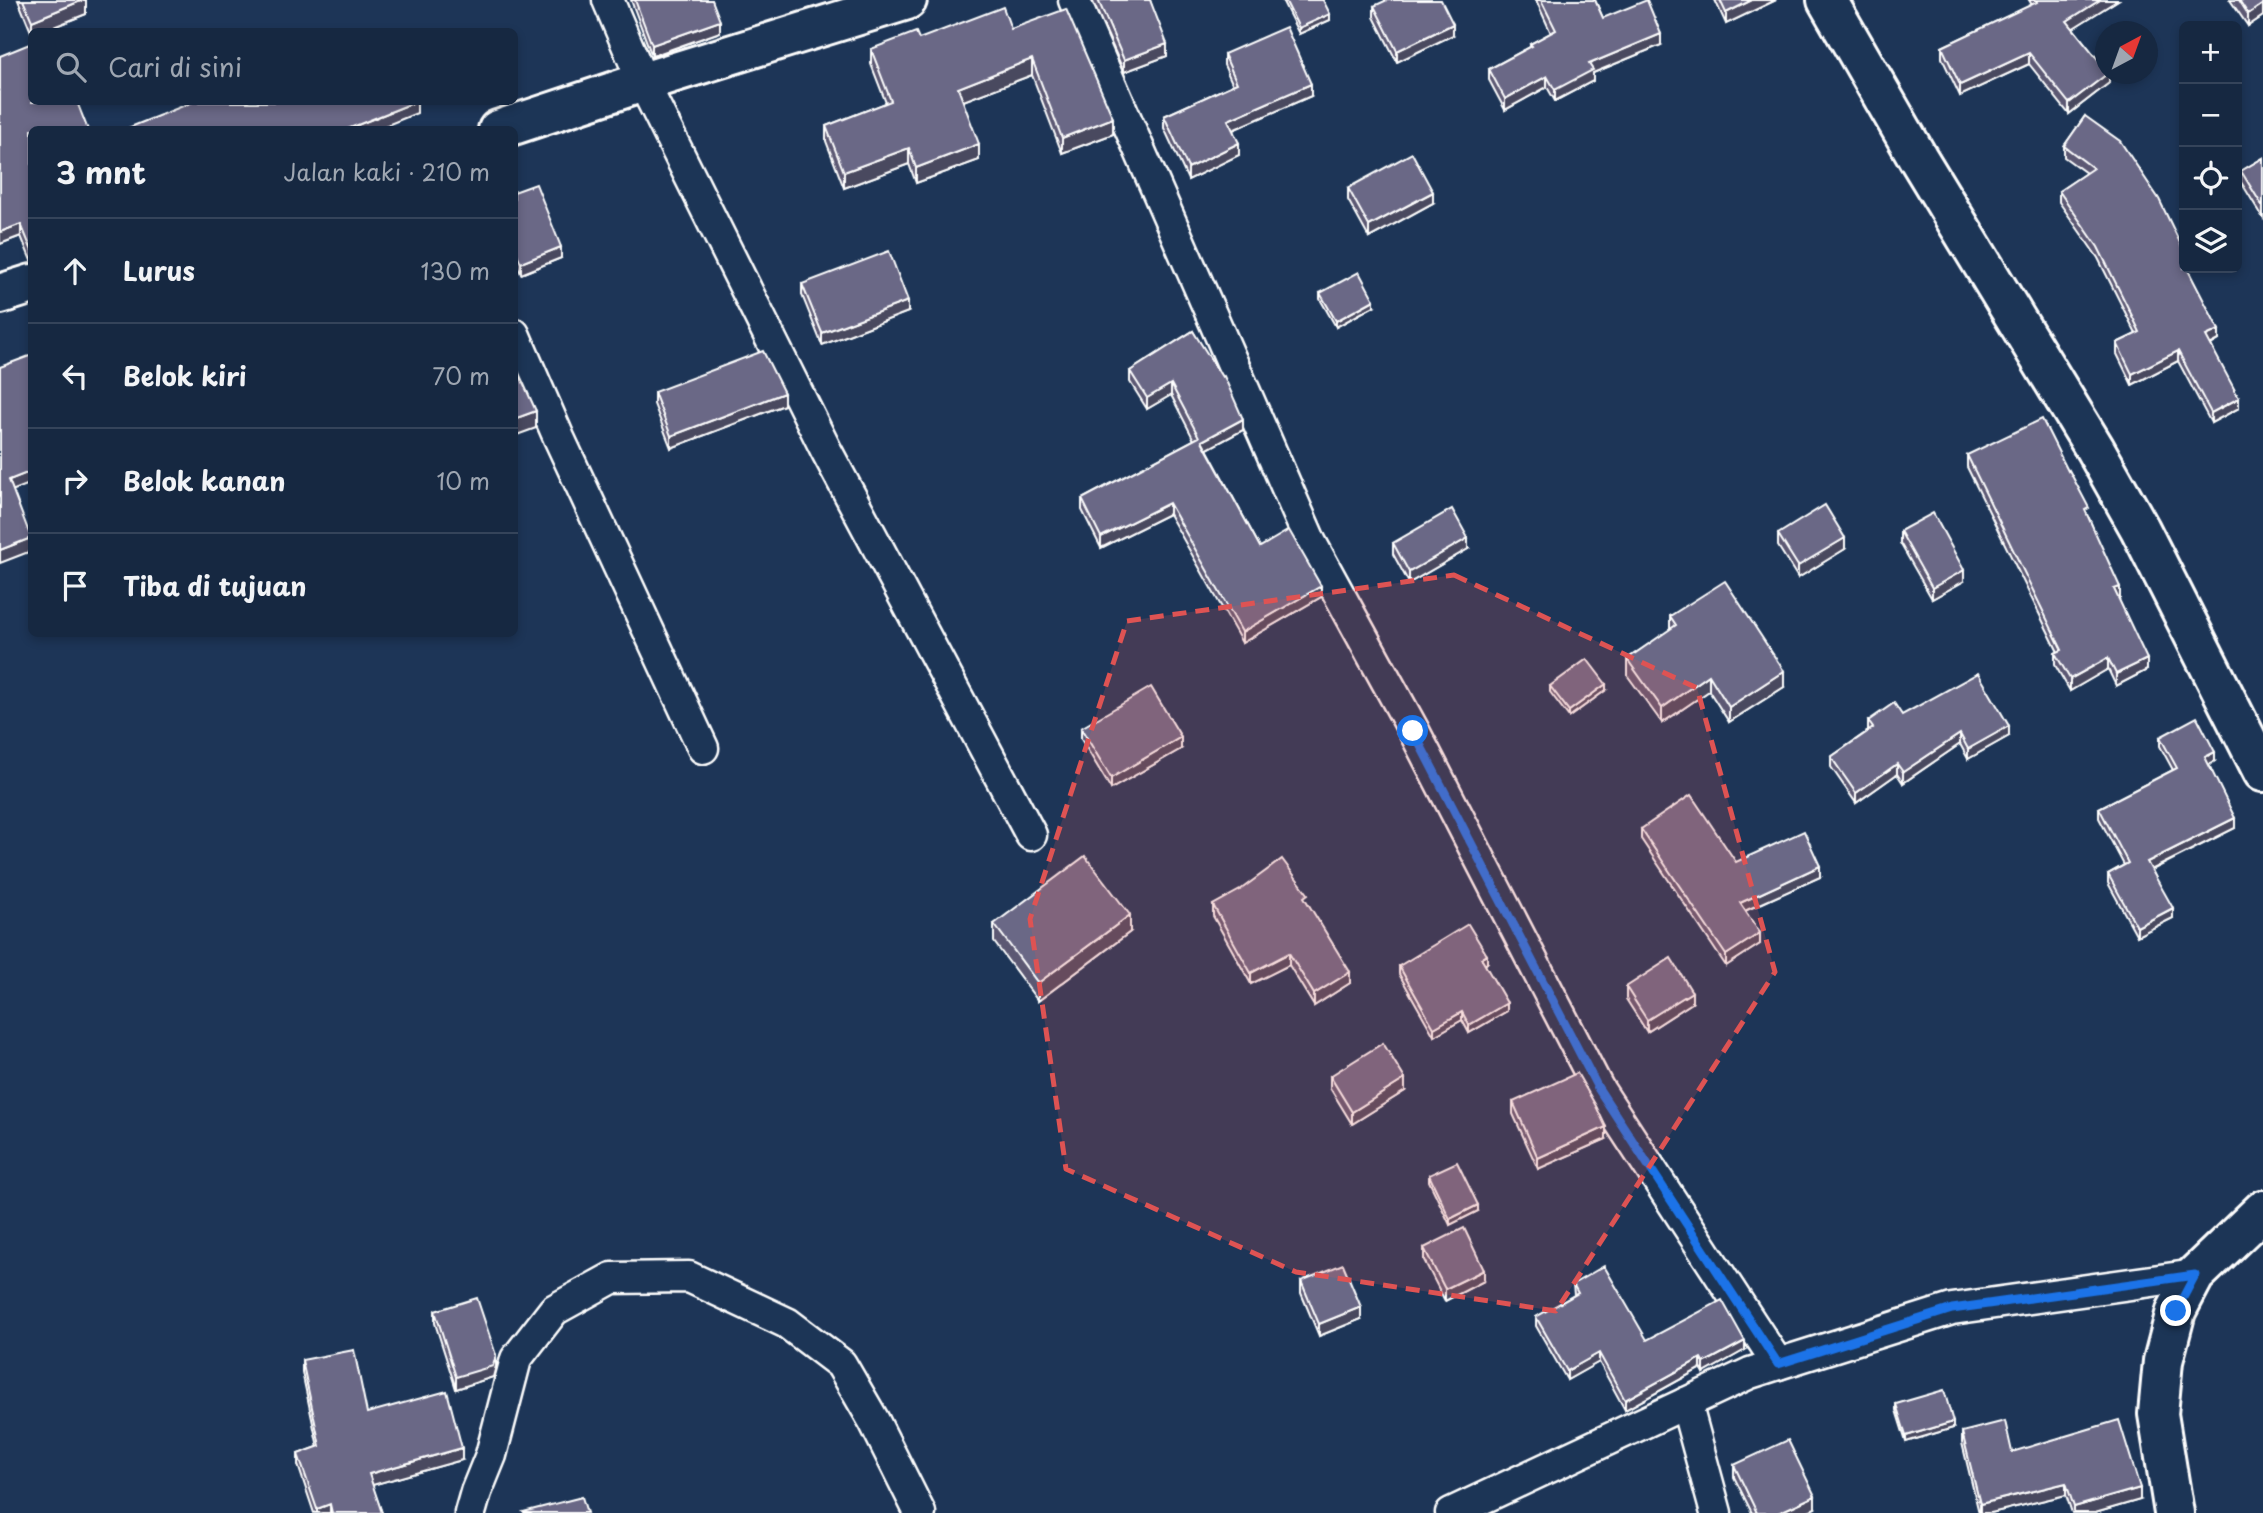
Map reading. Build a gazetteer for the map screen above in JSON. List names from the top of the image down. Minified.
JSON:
{"north":"top right","page":{"map_buttons":["+","−"],"search":"Cari di sini","heading":["3 mnt","Jalan kaki · 210 m"],"list":[["Lurus","130 m"],["Belok kiri","70 m"],["Belok kanan","10 m"],"Tiba di tujuan"]}}
